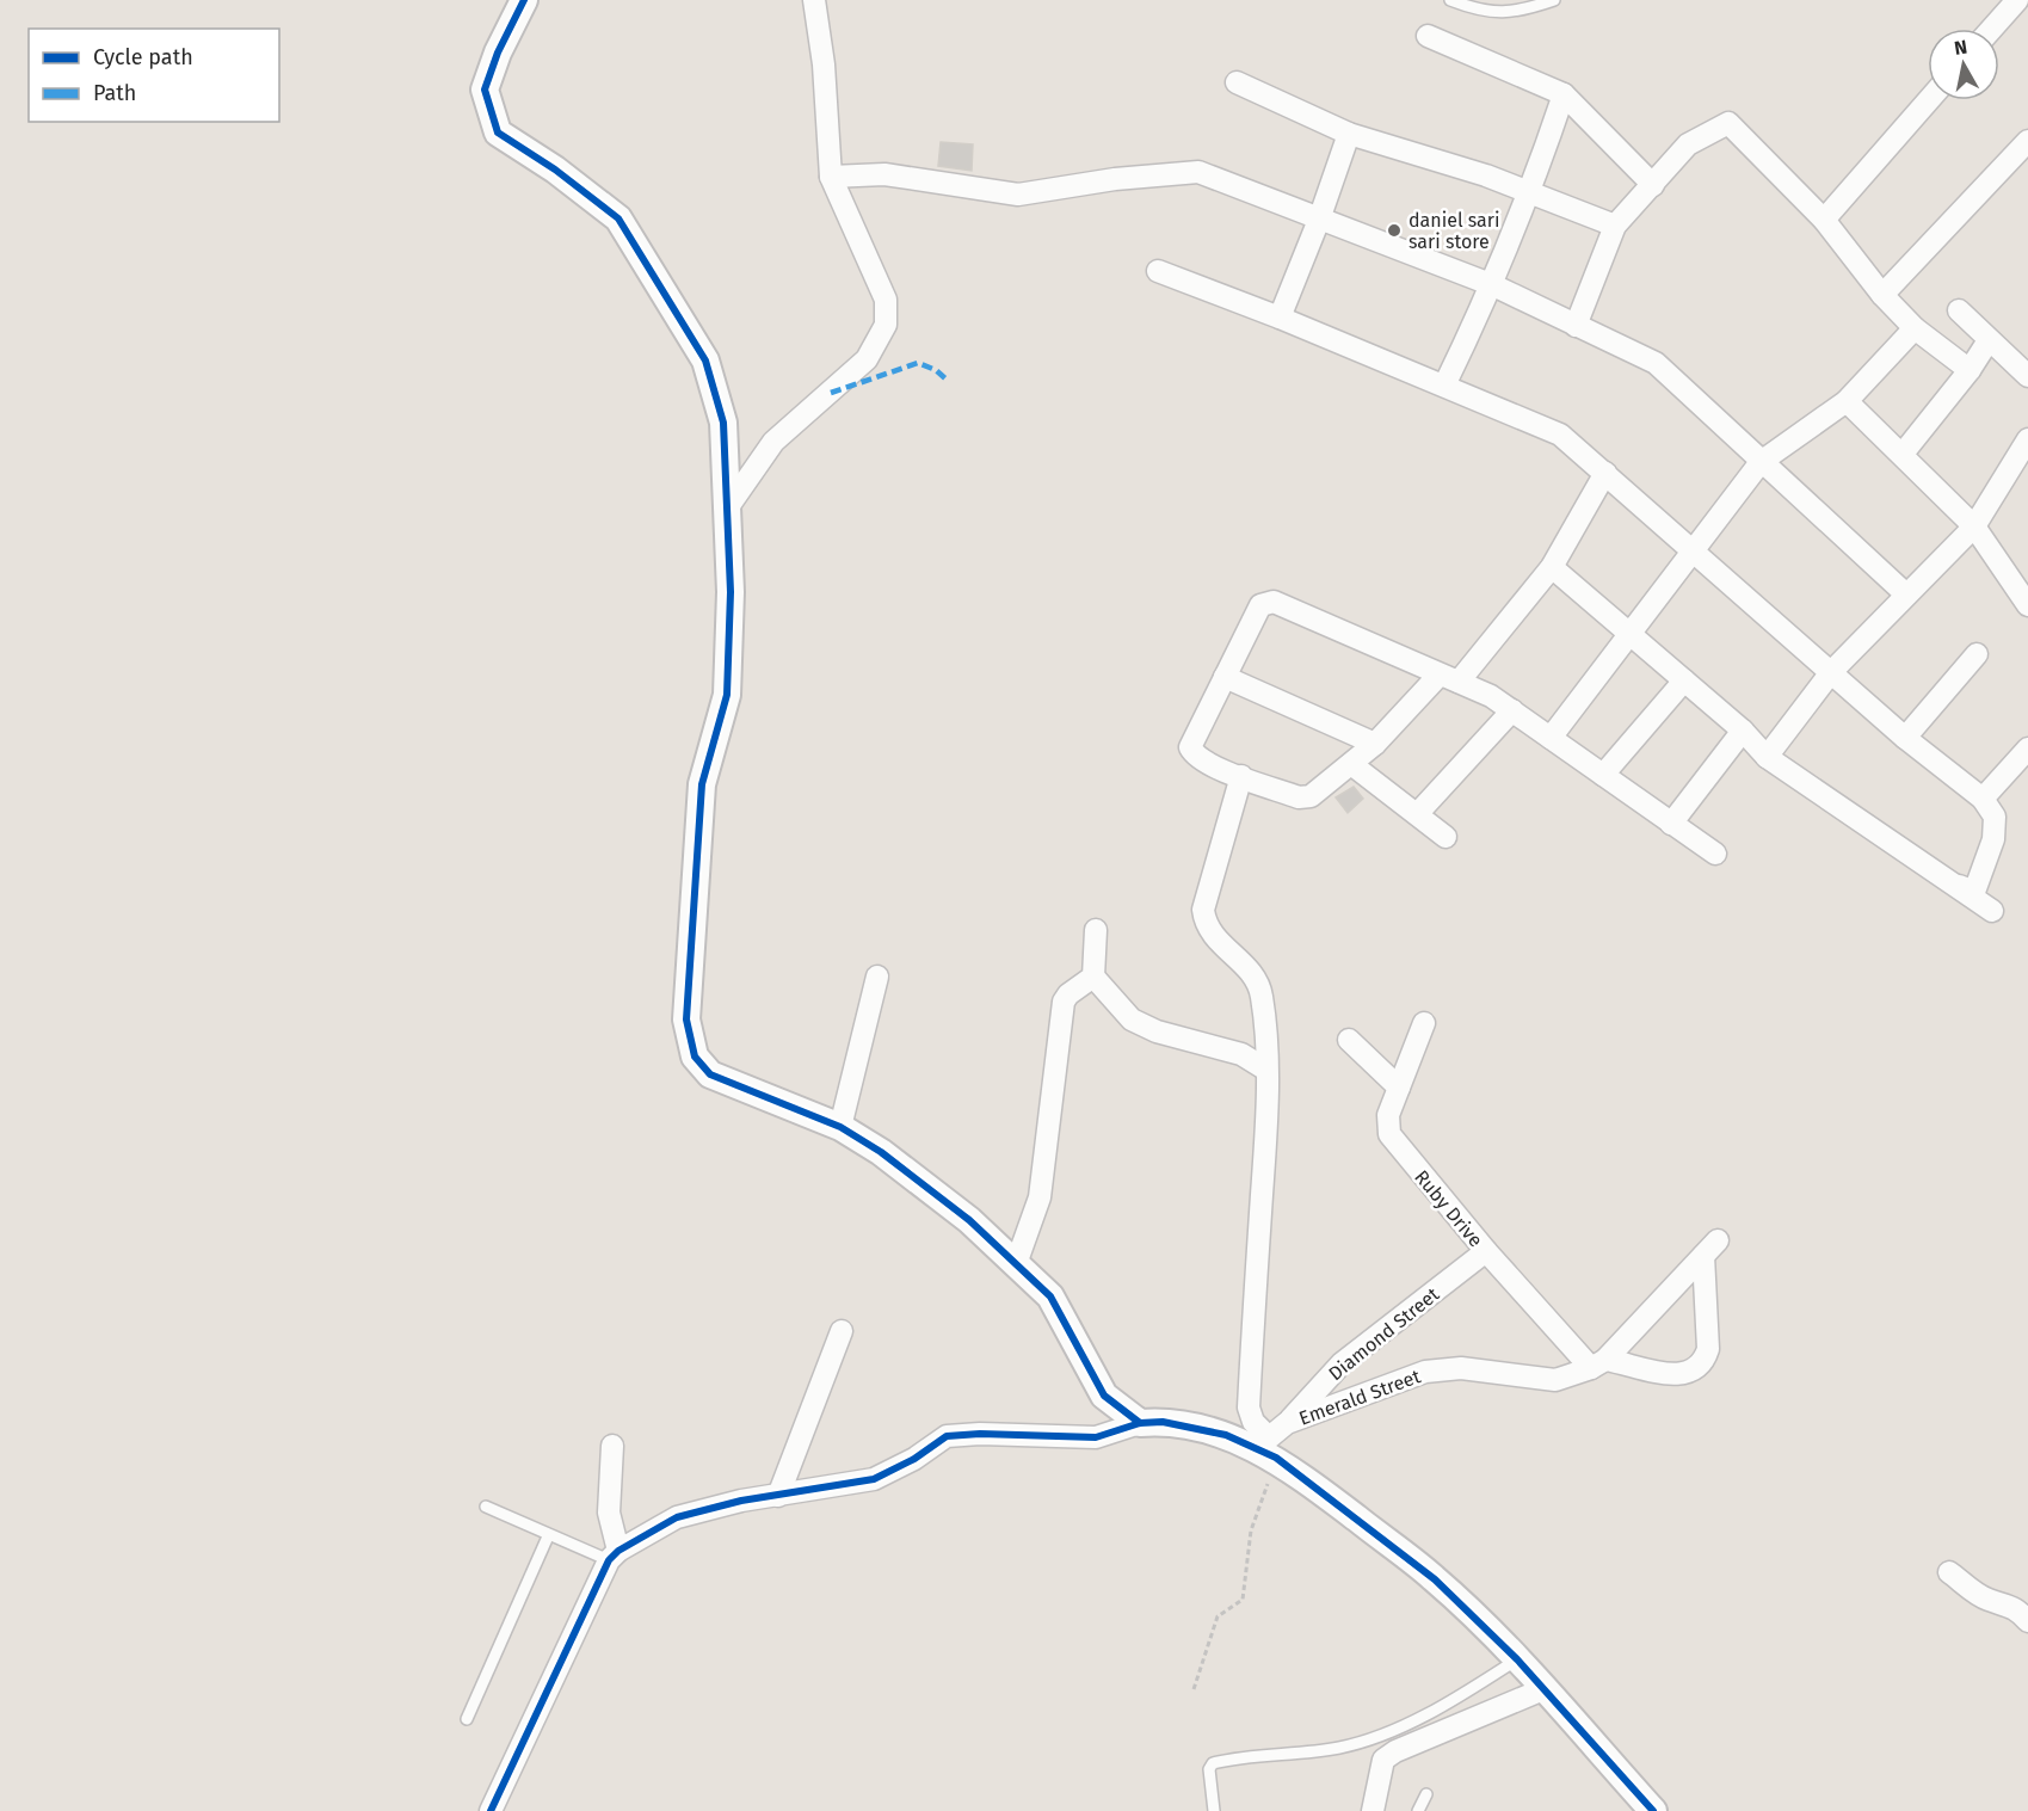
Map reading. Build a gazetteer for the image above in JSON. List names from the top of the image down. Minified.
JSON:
{"streets":{"street":["Ruby Drive","Diamond Street","Emerald Street"]},"crossings":[["Ruby Drive","Diamond Street"],["Ruby Drive","Emerald Street"],["Diamond Street","Emerald Street"]],"places":["daniel sari sari store"],"legend":["Cycle path","Path"],"north":"top"}
